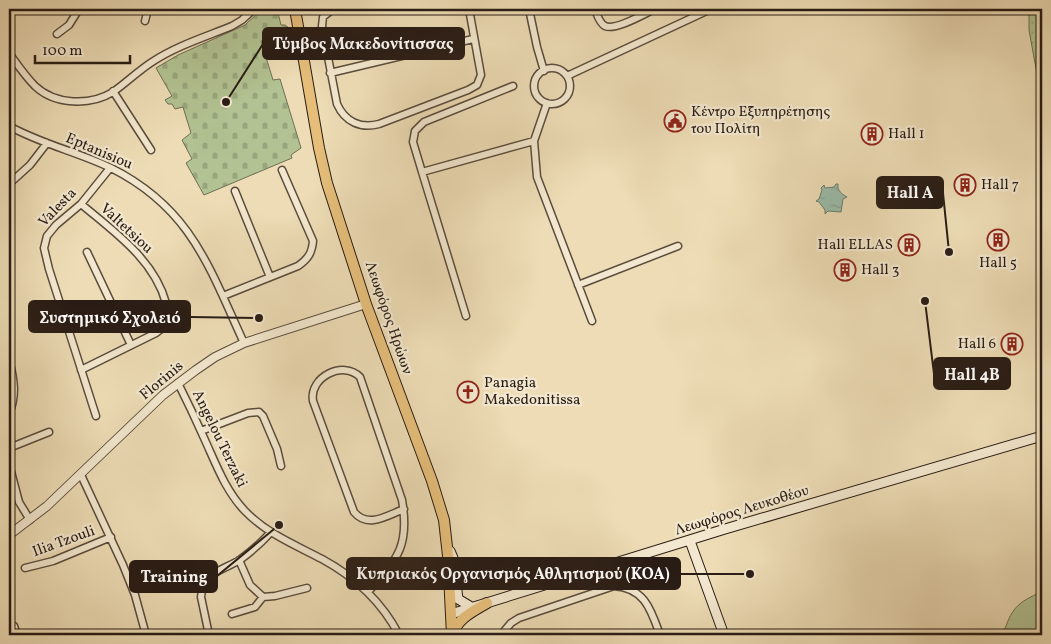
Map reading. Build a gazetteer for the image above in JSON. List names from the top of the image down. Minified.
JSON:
{"streets":{"main road":["Λεωφόρος Ηρώων","Λεωφόρος Λευκοθέου"],"street":["Eptanisiou","Valesta","Valtetsiou","Florinis","Angelou Terzaki","Ilia Tzouli"]},"crossings":[["Eptanisiou","Valesta"],["Eptanisiou","Florinis"],["Valesta","Valtetsiou"],["Λεωφόρος Ηρώων","Florinis"],["Λεωφόρος Ηρώων","Λεωφόρος Λευκοθέου"],["Florinis","Angelou Terzaki"]],"places":{"other":["Τύμβος Μακεδονίτισσας","Hall A","Hall 4B","Συστημικó Σχολειó","Training","Κυπριακός Οργανισμός Αθλητισμού (ΚΟΑ)"],"public building":["Κέντρο Εξυπηρέτησης του Πολίτη"],"building":["Hall 1","Hall 7","Hall 5","Hall ELLAS","Hall 3","Hall 6"],"church":["Panagia Makedonitissa"]},"scale_bar":"100 m"}
